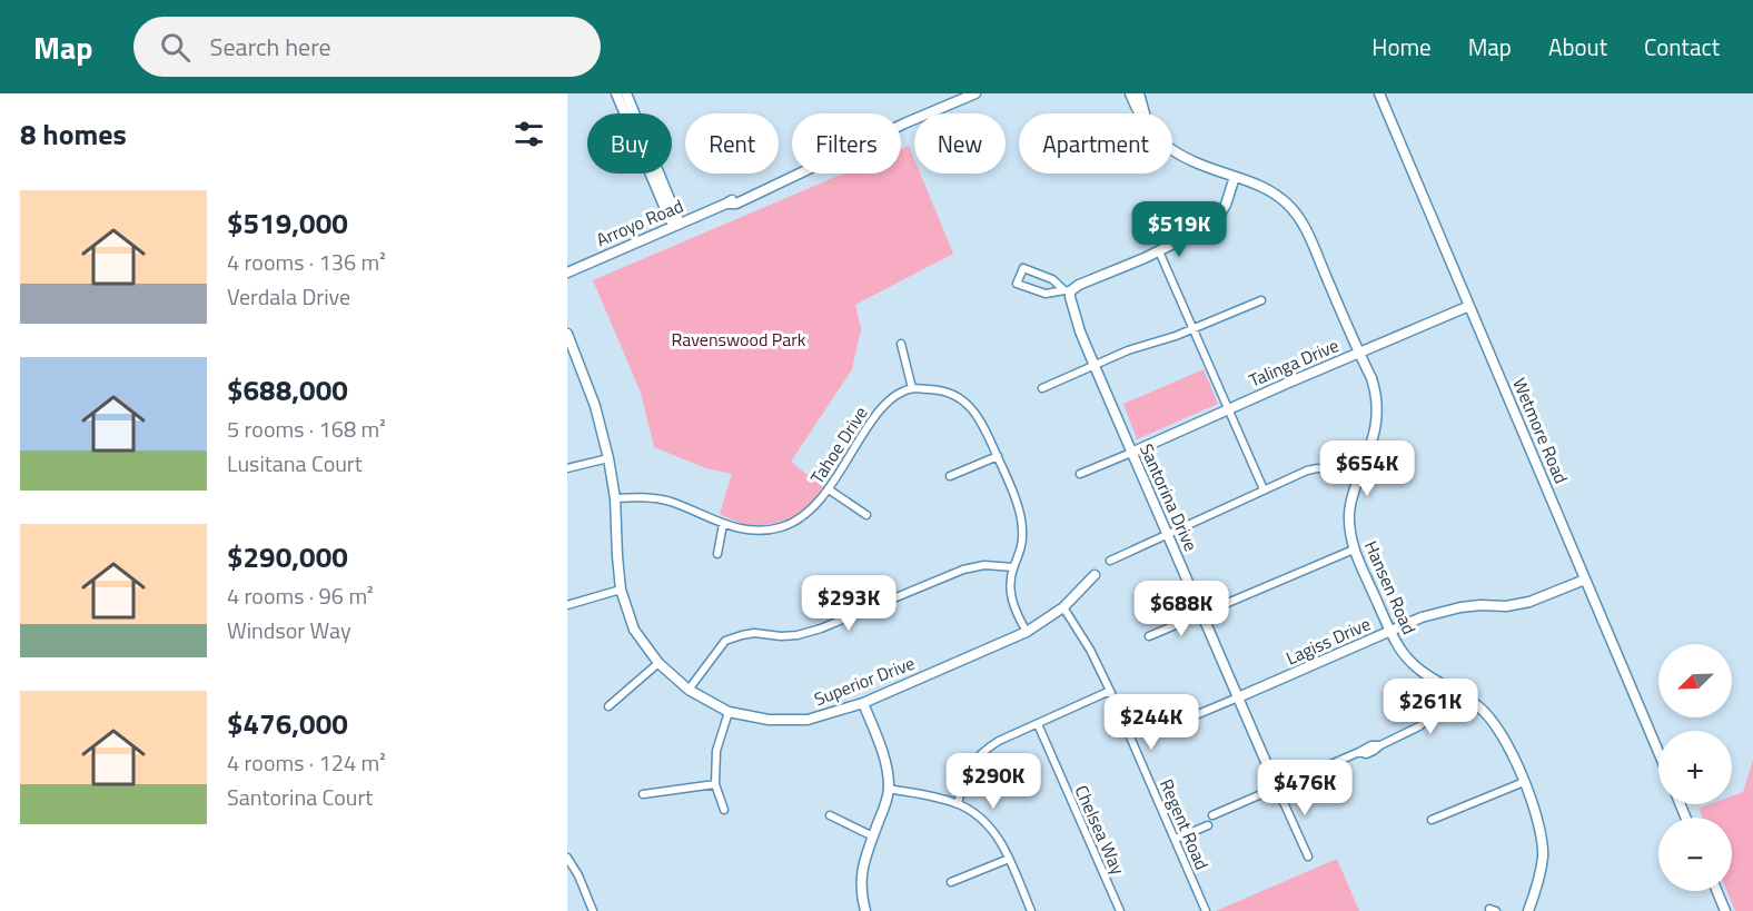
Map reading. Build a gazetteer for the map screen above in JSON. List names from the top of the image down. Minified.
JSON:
{"streets":{"street":["Arroyo Road","Talinga Drive","Wetmore Road","Tahoe Drive","Santorina Drive","Hansen Road","Lagiss Drive","Superior Drive","Regent Road","Chelsea Way"]},"crossings":[["Talinga Drive","Wetmore Road"],["Talinga Drive","Santorina Drive"],["Talinga Drive","Hansen Road"],["Wetmore Road","Lagiss Drive"],["Tahoe Drive","Superior Drive"],["Santorina Drive","Lagiss Drive"],["Hansen Road","Lagiss Drive"],["Superior Drive","Regent Road"]],"parks":["Ravenswood Park"],"north":"bottom left","page":{"header":"Map","search":"Search here","nav":["Home","Map","About","Contact"],"heading":"8 homes","chip":["Buy","Rent","Filters","New","Apartment"],"list":[{"name":"$519,000","note":"4 rooms · 136 m² · Verdala Drive"},{"name":"$688,000","note":"5 rooms · 168 m² · Lusitana Court"},{"name":"$290,000","note":"4 rooms · 96 m² · Windsor Way"},{"name":"$476,000","note":"4 rooms · 124 m² · Santorina Court"}],"price":["$519K","$654K","$293K","$688K","$261K","$244K","$290K","$476K"],"map_buttons":["+","−"]}}
